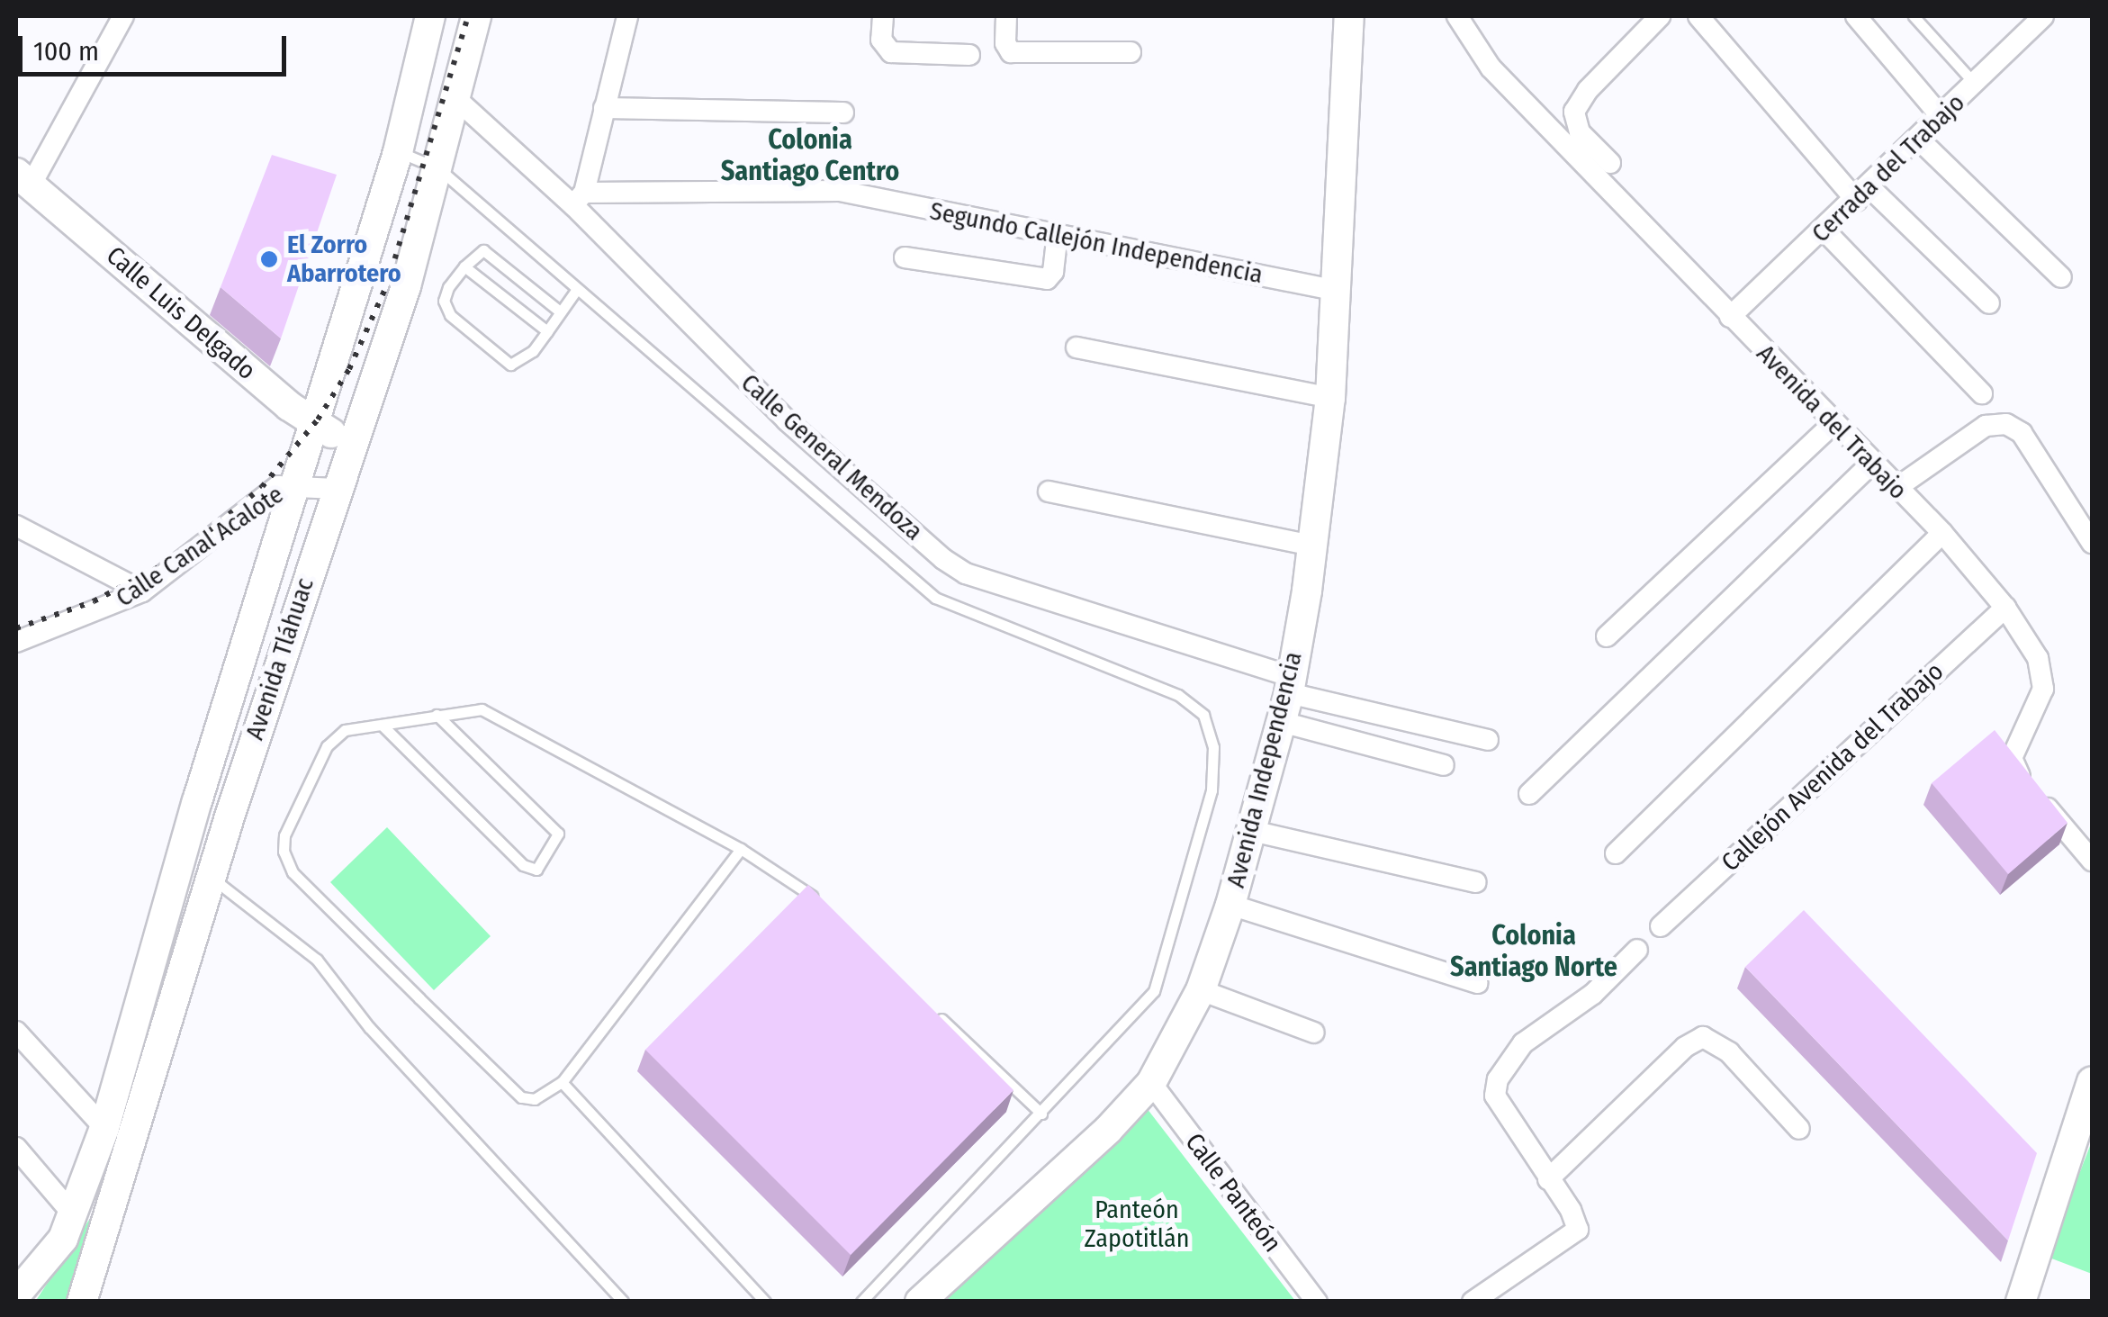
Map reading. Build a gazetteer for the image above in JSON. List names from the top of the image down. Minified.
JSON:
{"streets":{"main road":["Calle Luis Delgado","Avenida Tláhuac","Avenida Independencia"],"street":["Cerrada del Trabajo","Segundo Callejón Independencia","Avenida del Trabajo","Calle General Mendoza","Calle Canal Acalote","Callejón Avenida del Trabajo","Calle Panteón"]},"crossings":[["Cerrada del Trabajo","Avenida del Trabajo"],["Segundo Callejón Independencia","Calle General Mendoza"],["Segundo Callejón Independencia","Avenida Independencia"],["Calle Luis Delgado","Avenida Tláhuac"],["Avenida del Trabajo","Callejón Avenida del Trabajo"],["Calle General Mendoza","Avenida Tláhuac"],["Calle General Mendoza","Avenida Independencia"],["Calle Canal Acalote","Avenida Tláhuac"],["Avenida Independencia","Calle Panteón"]],"districts":["Colonia Santiago Centro","Colonia Santiago Norte"],"parks":["Panteón Zapotitlán"],"places":["El Zorro Abarrotero"],"scale_bar":"100 m"}
